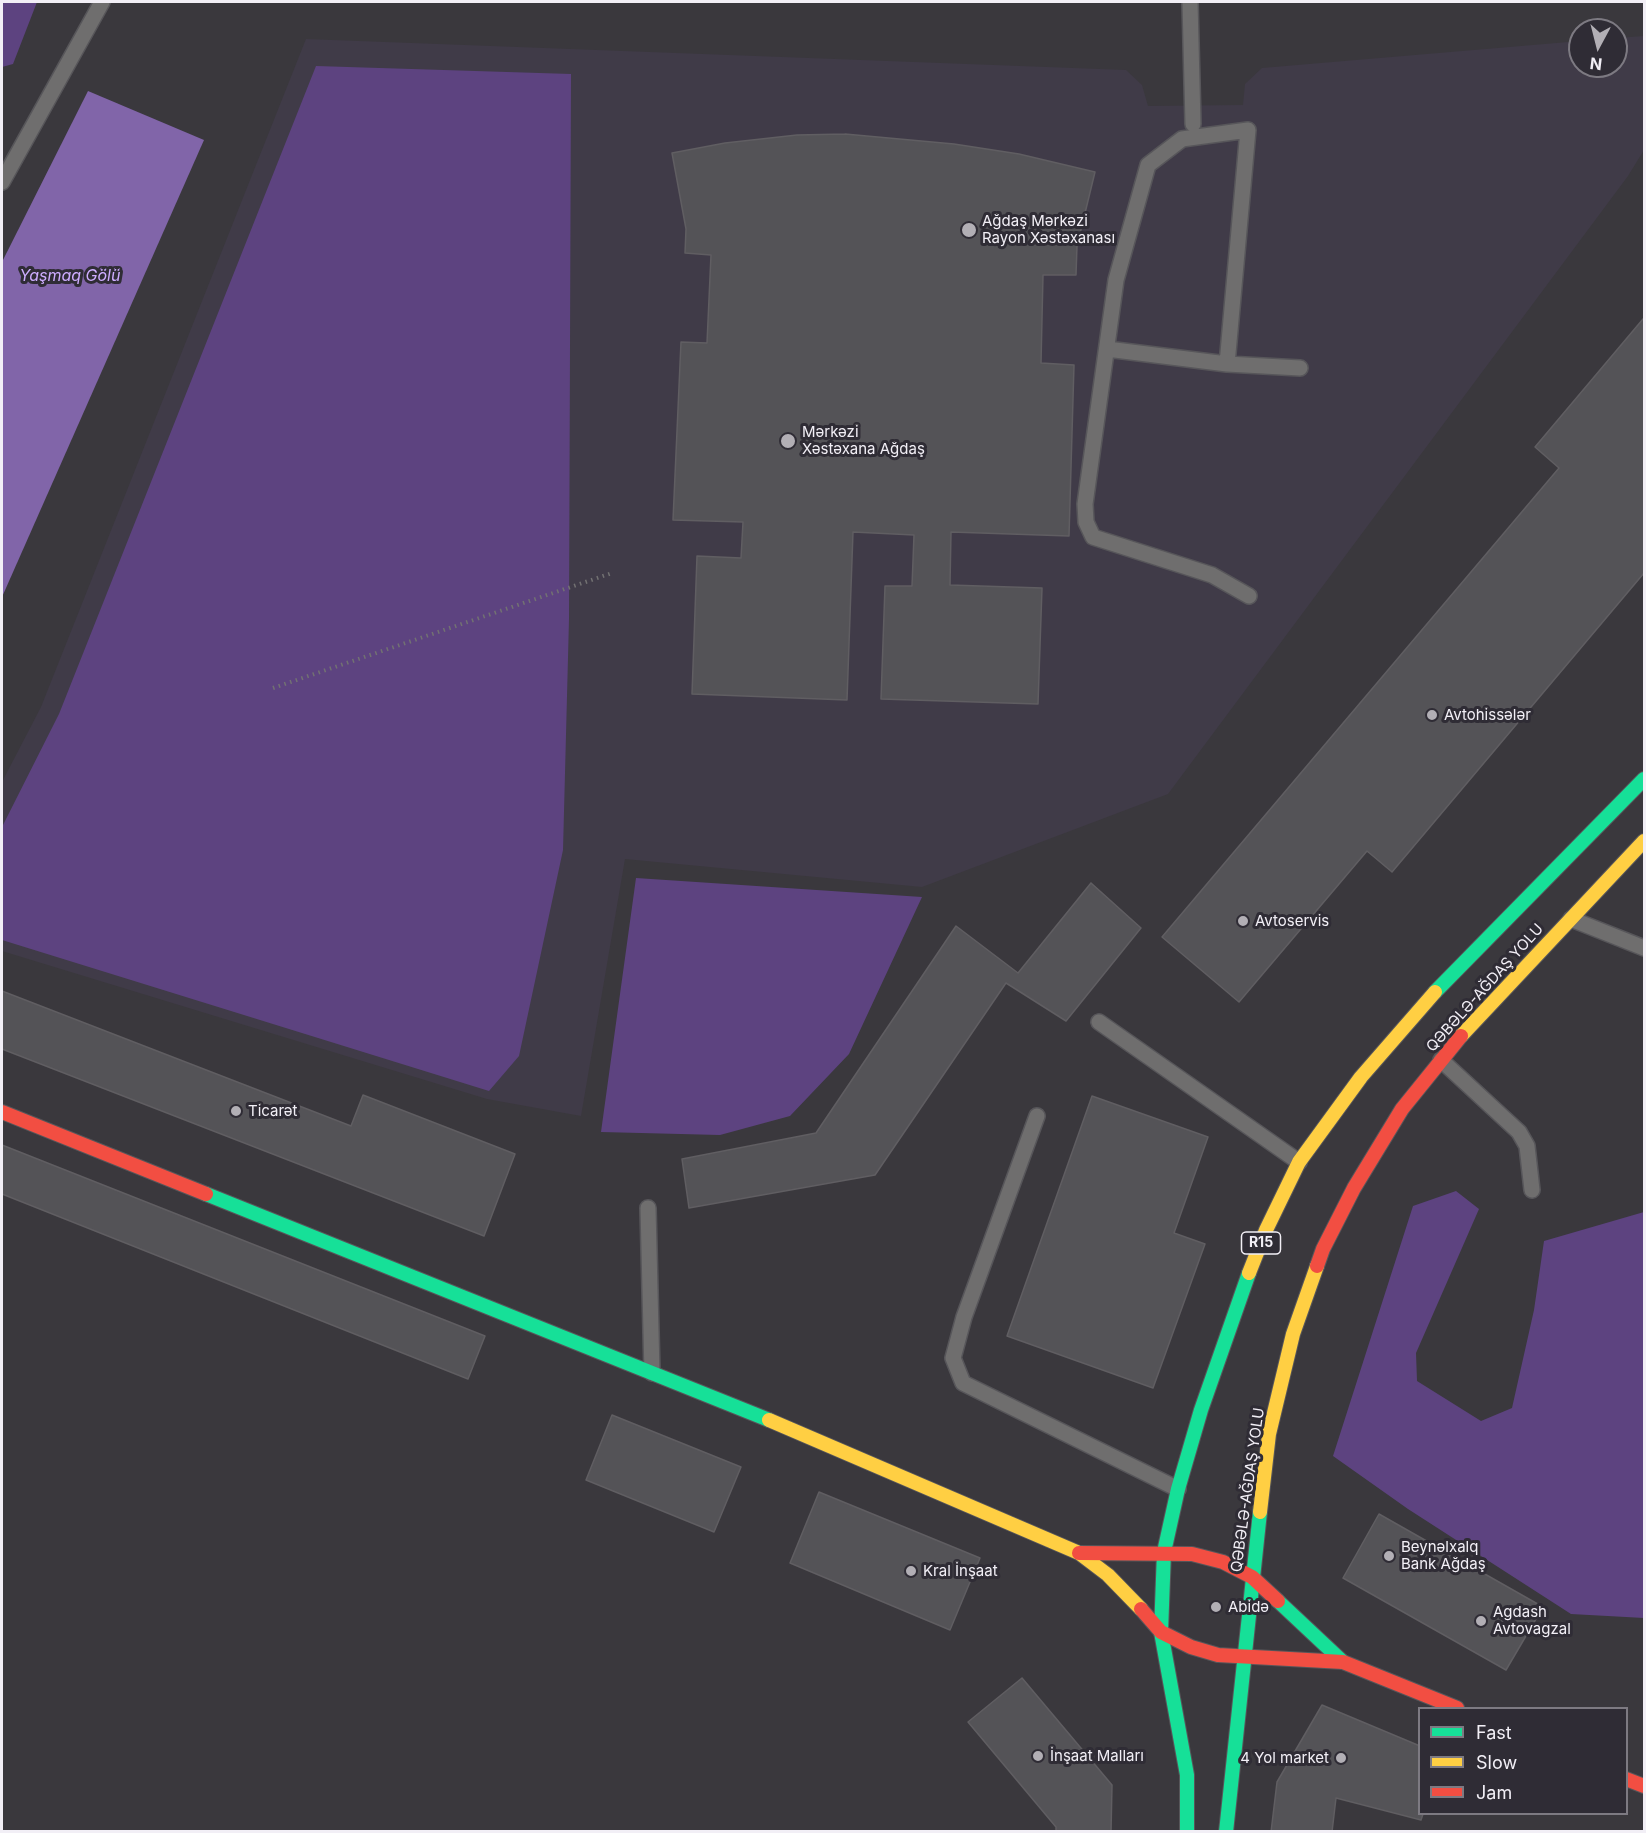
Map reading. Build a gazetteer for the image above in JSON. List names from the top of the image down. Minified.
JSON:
{"streets":{"main road":["QƏBƏLƏ-AĞDAŞ YOLU","R15"]},"water":["Yaşmaq Gölü"],"places":["Ağdaş Mərkəzi Rayon Xəstəxanası","Mərkəzi Xəstəxana Ağdaş","Avtohissələr","Avtoservis","Ticarət","Beynəlxalq Bank Ağdaş","Kral İnşaat","Abidə","Agdash Avtovagzal","İnşaat Malları","4 Yol market"],"legend":["Fast","Slow","Jam"],"north":"bottom"}
